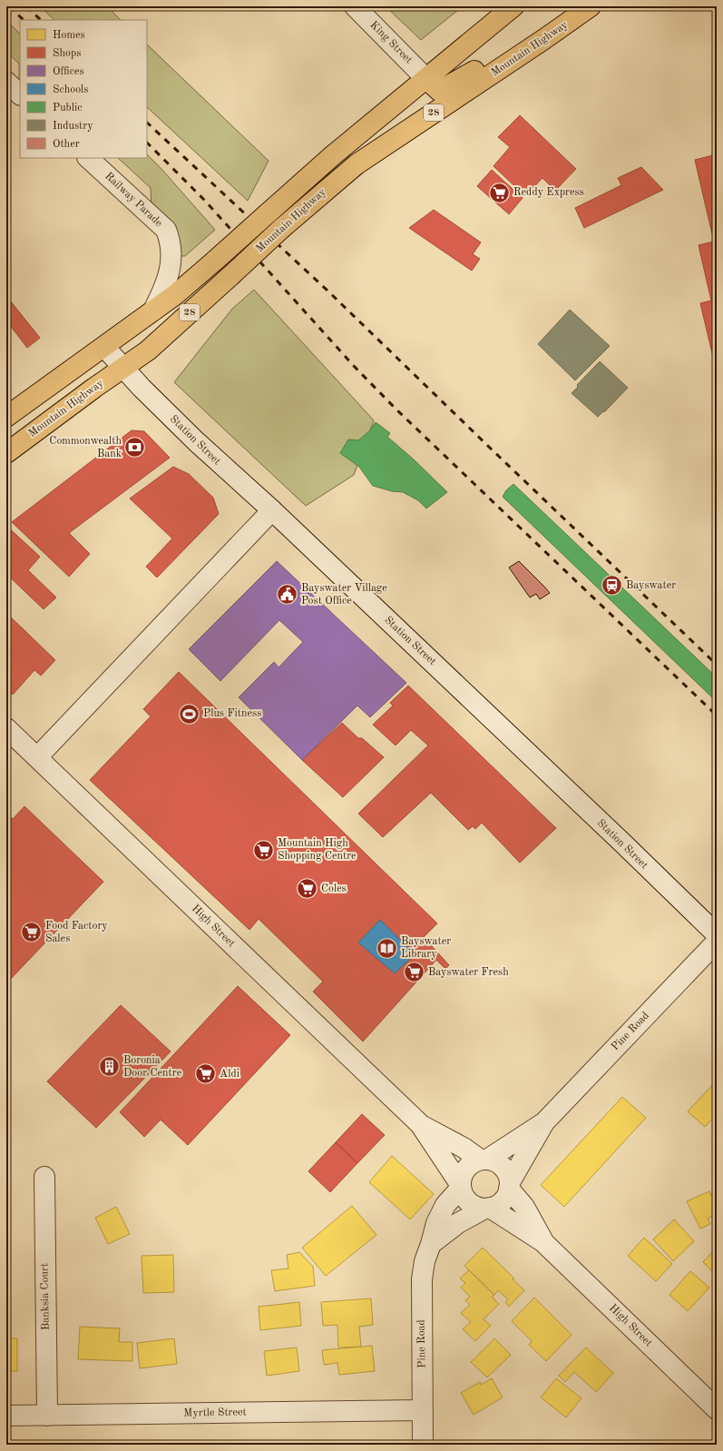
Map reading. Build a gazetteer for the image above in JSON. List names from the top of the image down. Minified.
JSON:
{"streets":{"main road":["Mountain Highway","28"],"street":["King Street","Railway Parade","Station Street","High Street","Pine Road","Banksia Court","Myrtle Street"]},"crossings":[["King Street","Mountain Highway"],["Mountain Highway","Railway Parade"],["Mountain Highway","Station Street"],["High Street","Pine Road"],["Pine Road","Myrtle Street"],["Banksia Court","Myrtle Street"]],"places":{"supermarket":["Reddy Express","Mountain High Shopping Centre","Coles","Food Factory Sales","Bayswater Fresh","Aldi"],"bank":["Commonwealth Bank"],"station":["Bayswater"],"public building":["Bayswater Village Post Office"],"sports":["Plus Fitness"],"library":["Bayswater Library"],"building":["Boronia Door Centre"]},"legend":["Homes","Shops","Offices","Schools","Public","Industry","Other"]}
